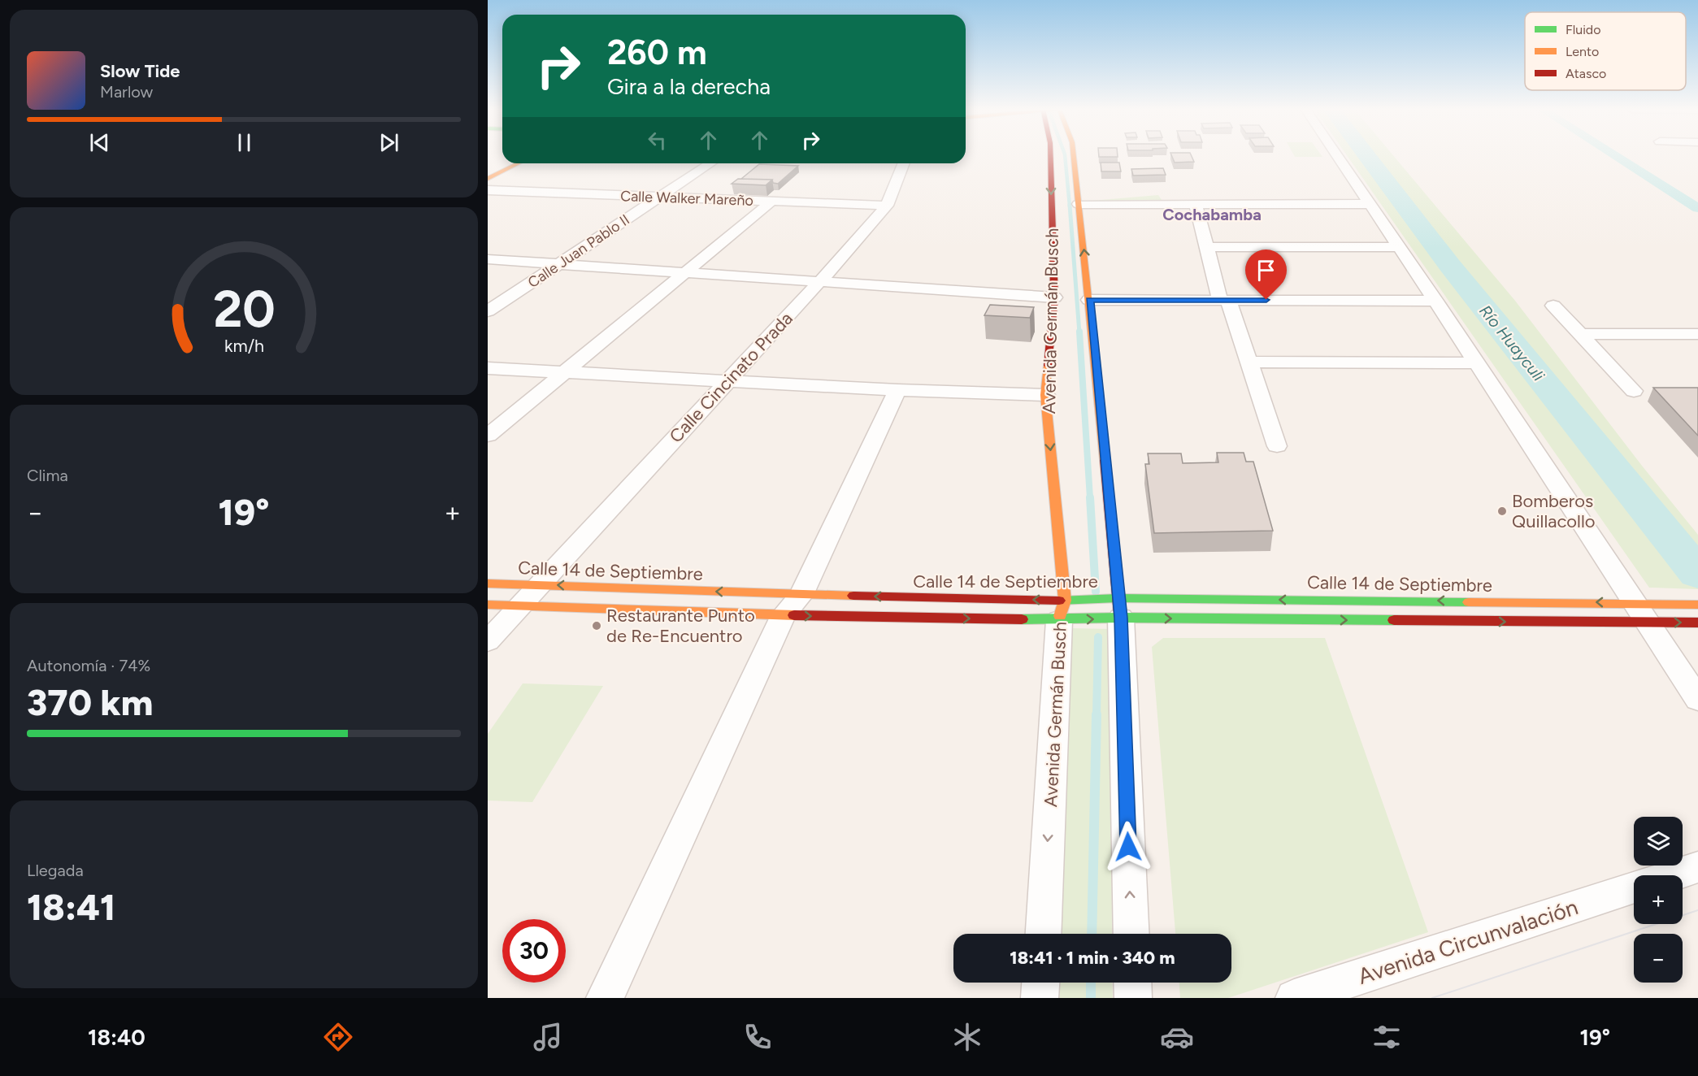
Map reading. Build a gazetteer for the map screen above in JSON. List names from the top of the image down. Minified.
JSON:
{"streets":{"main road":["Avenida Germán Busch","Calle 14 de Septiembre"],"street":["Calle Walker Mareño","Calle Juan Pablo II","Calle Cincinato Prada","Avenida Circunvalación"]},"crossings":[["Calle Walker Mareño","Calle Juan Pablo II"],["Calle Walker Mareño","Calle Cincinato Prada"],["Avenida Germán Busch","Calle 14 de Septiembre"],["Calle Cincinato Prada","Calle 14 de Septiembre"]],"districts":["Cochabamba"],"water":["Río Huayculi"],"places":["Bomberos Quillacollo","Restaurante Punto de Re-Encuentro"],"legend":["Fluido","Lento","Atasco"],"page":{"turn":["260 m","Gira a la derecha"],"song":["Slow Tide","Marlow"],"tile":["Clima",["Autonomía · 74%","370 km"],["Llegada","18:41"]],"heat":["−","19°","+"],"map_buttons":["+","−"],"limit":"30","trip":"18:41 · 1 min · 340 m","tabs":["18:40","19°"],"gauge":["20","km/h"]}}
